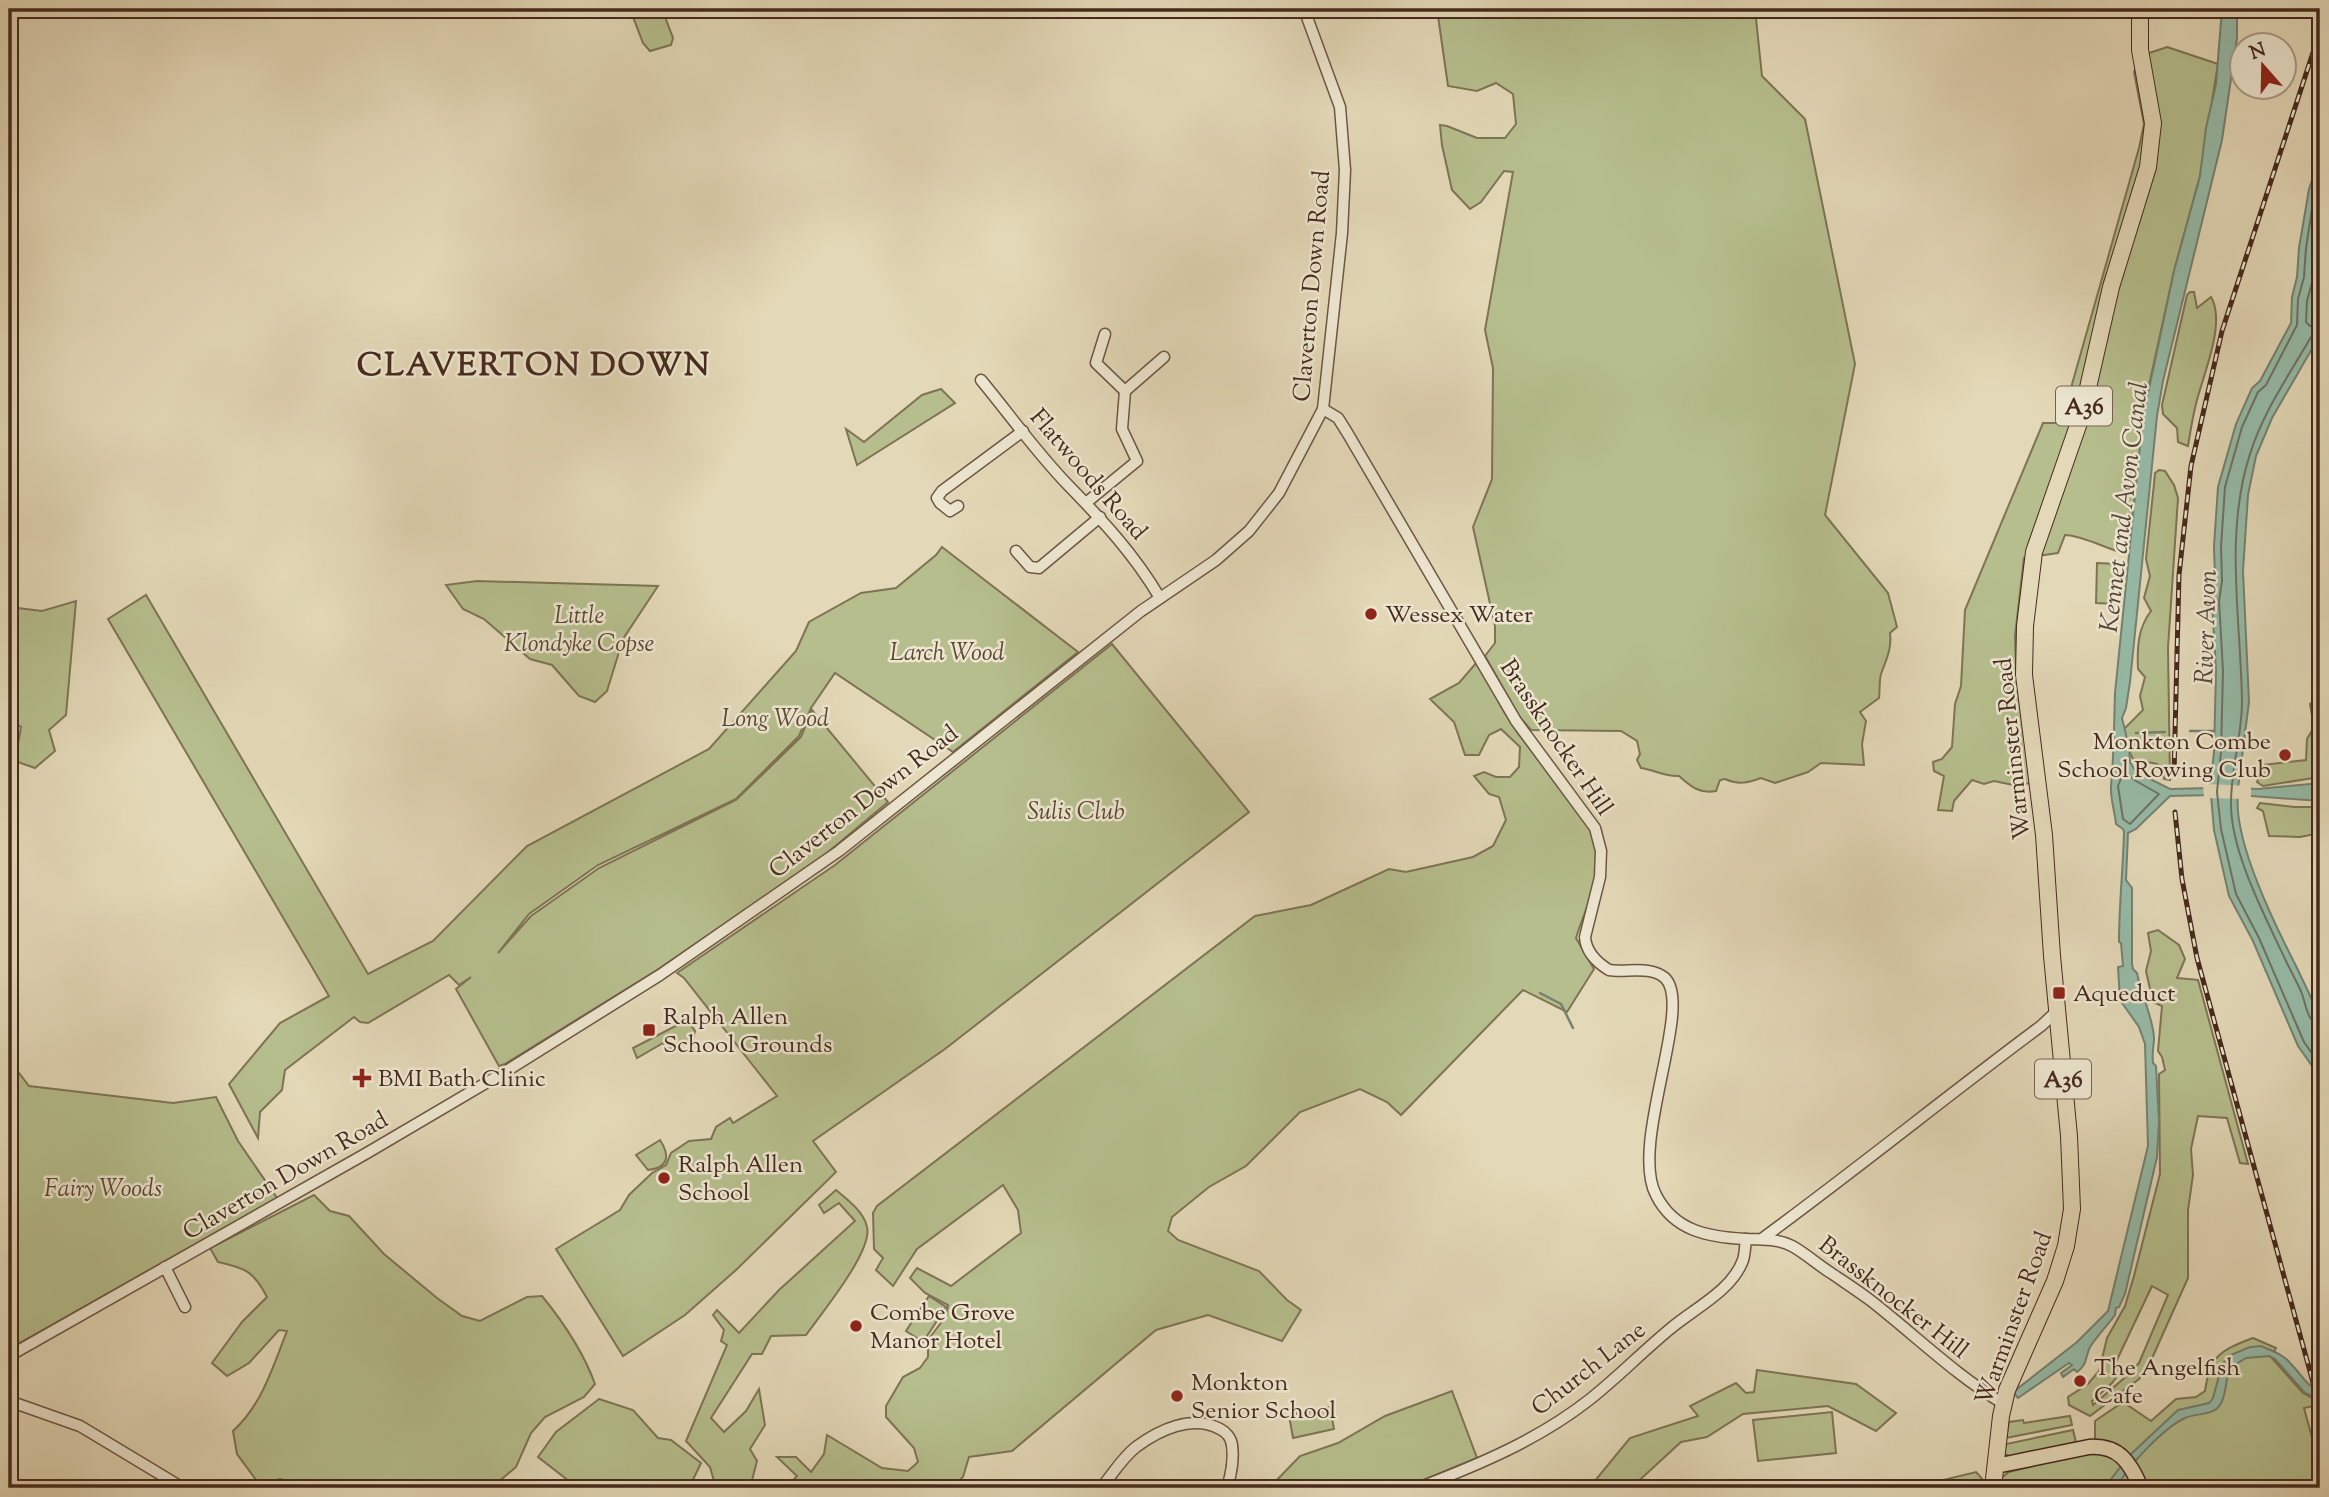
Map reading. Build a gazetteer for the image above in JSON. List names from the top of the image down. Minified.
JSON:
{"streets":{"highway":["A36","Warminster Road"],"street":["Claverton Down Road","Flatwoods Road","Brassknocker Hill","Church Lane"]},"crossings":[["Claverton Down Road","Flatwoods Road"],["Claverton Down Road","Brassknocker Hill"],["Brassknocker Hill","Warminster Road"],["Brassknocker Hill","Church Lane"]],"districts":["CLAVERTON DOWN"],"water":["Kennet and Avon Canal","River Avon"],"parks":["Little Klondyke Copse","Larch Wood","Long Wood","Sulis Club","Fairy Woods"],"places":{"other":["Wessex Water","Monkton Combe School Rowing Club","Ralph Allen School","Combe Grove Manor Hotel","The Angelfish Cafe","Monkton Senior School"],"transit":["Aqueduct","Ralph Allen School Grounds"],"health":["BMI Bath Clinic"]},"north":"top"}
